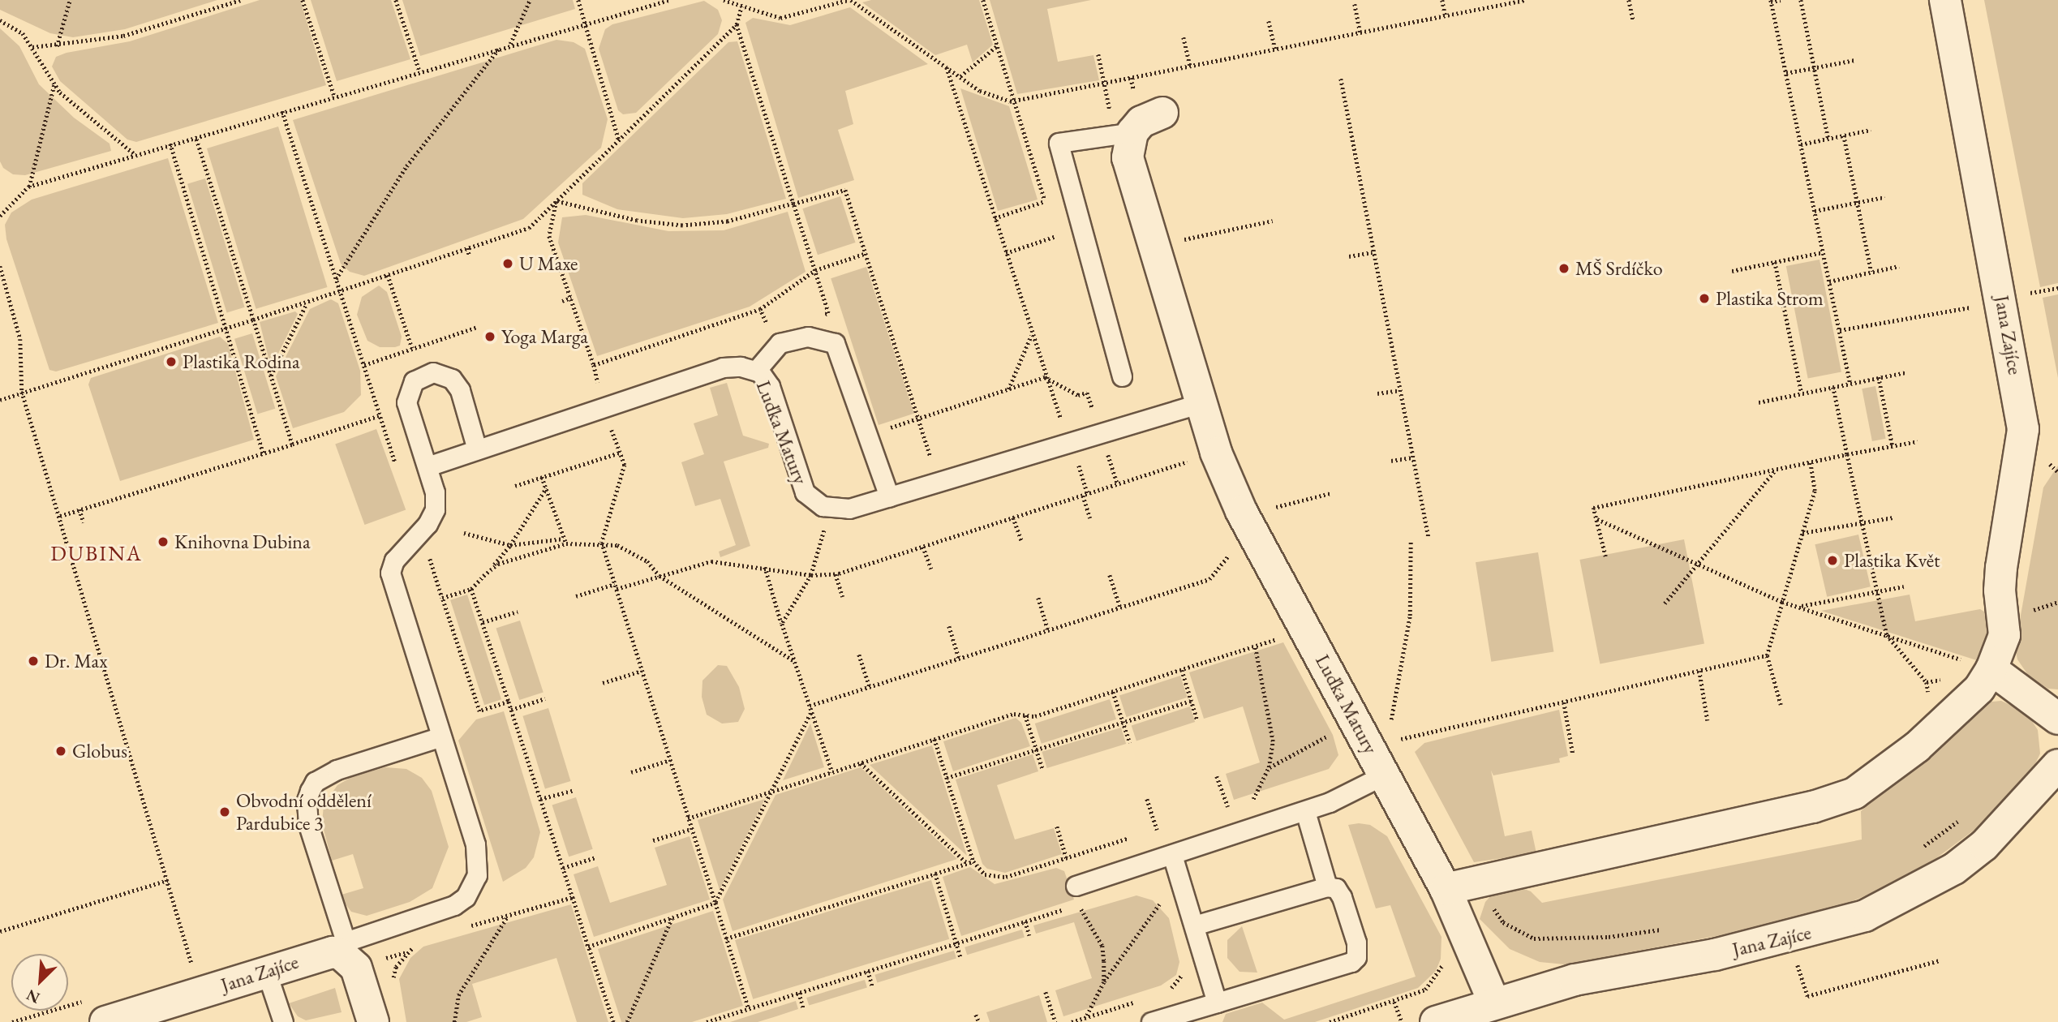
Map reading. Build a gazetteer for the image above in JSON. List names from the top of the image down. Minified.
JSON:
{"streets":{"street":["Jana Zajíce","Luďka Matury"]},"crossings":[["Jana Zajíce","Luďka Matury"]],"districts":["DUBINA"],"places":["U Maxe","MŠ Srdíčko","Plastika Strom","Yoga Marga","Plastika Rodina","Knihovna Dubina","Plastika Květ","Dr. Max","Globus","Obvodní oddělení Pardubice 3"],"north":"bottom left"}
